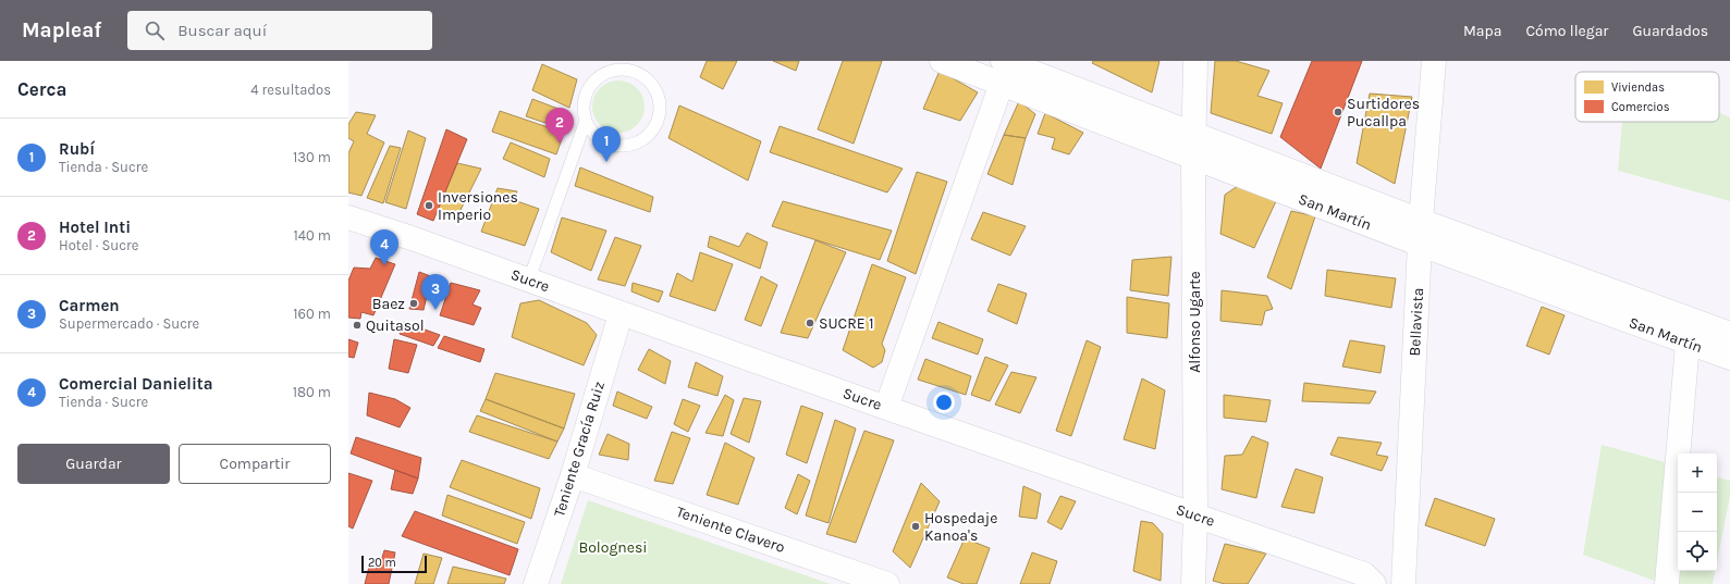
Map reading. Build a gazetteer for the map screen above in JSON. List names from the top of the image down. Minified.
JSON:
{"streets":{"street":["San Martín","Sucre","Alfonso Ugarte","Bellavista","Teniente Gracía Ruiz","Teniente Clavero"]},"crossings":[["San Martín","Alfonso Ugarte"],["San Martín","Bellavista"],["Sucre","Alfonso Ugarte"],["Sucre","Teniente Gracía Ruiz"],["Teniente Gracía Ruiz","Teniente Clavero"]],"parks":["Bolognesi"],"places":["Surtidores Pucallpa","Inversiones Imperio","Baez","SUCRE 1","Quitasol","Hospedaje Kanoa's"],"legend":["Viviendas","Comercios"],"scale_bar":"20 m","page":{"header":"Mapleaf","search":"Buscar aquí","nav":["Mapa","Cómo llegar","Guardados"],"heading":["Cerca","4 resultados"],"pins":["2","1","4","3"],"list":[{"mark":"1","name":"Rubí","note":"Tienda · Sucre","value":"130 m"},{"mark":"2","name":"Hotel Inti","note":"Hotel · Sucre","value":"140 m"},{"mark":"3","name":"Carmen","note":"Supermercado · Sucre","value":"160 m"},{"mark":"4","name":"Comercial Danielita","note":"Tienda · Sucre","value":"180 m"}],"buttons":["Guardar","Compartir"],"map_buttons":["+","−"],"scale":"20 m"}}
